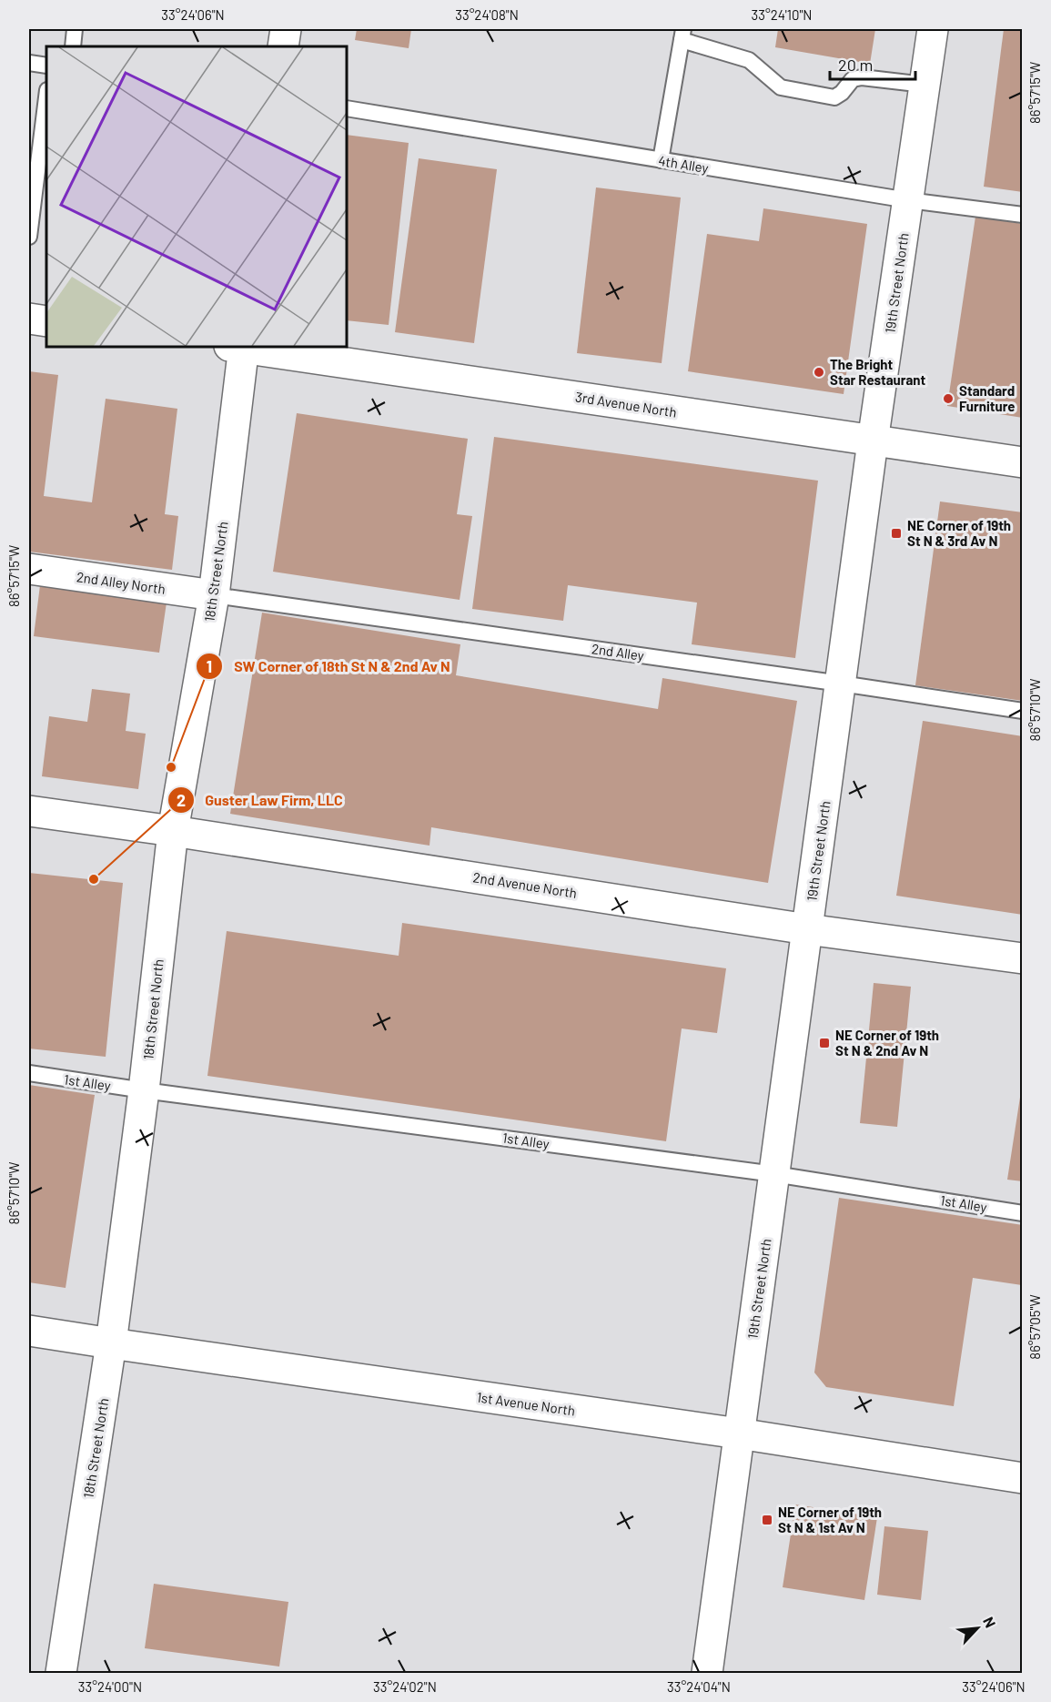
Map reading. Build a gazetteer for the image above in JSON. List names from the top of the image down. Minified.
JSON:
{"streets":{"street":["19th Street North","3rd Avenue North","18th Street North","2nd Alley North","2nd Avenue North","1st Avenue North"],"lane":["4th Alley","2nd Alley","1st Alley"]},"crossings":[["4th Alley","19th Street North"],["19th Street North","3rd Avenue North"],["19th Street North","2nd Alley"],["19th Street North","2nd Avenue North"],["19th Street North","1st Alley"],["19th Street North","1st Avenue North"],["18th Street North","2nd Alley North"],["18th Street North","2nd Alley"],["18th Street North","2nd Avenue North"],["18th Street North","1st Alley"],["18th Street North","1st Avenue North"],["2nd Alley North","2nd Alley"]],"places":{"other":["The Bright Star Restaurant","Standard Furniture","SW Corner of 18th St N & 2nd Av N","Guster Law Firm, LLC"],"transit":["NE Corner of 19th St N & 3rd Av N","NE Corner of 19th St N & 2nd Av N","NE Corner of 19th St N & 1st Av N"]},"scale_bar":"20 m","north":"top right","coordinates":["33°24'06\"N","33°24'08\"N","33°24'10\"N","86°57'15\"W","86°57'10\"W","86°57'05\"W","33°24'00\"N","33°24'02\"N","33°24'04\"N"]}
